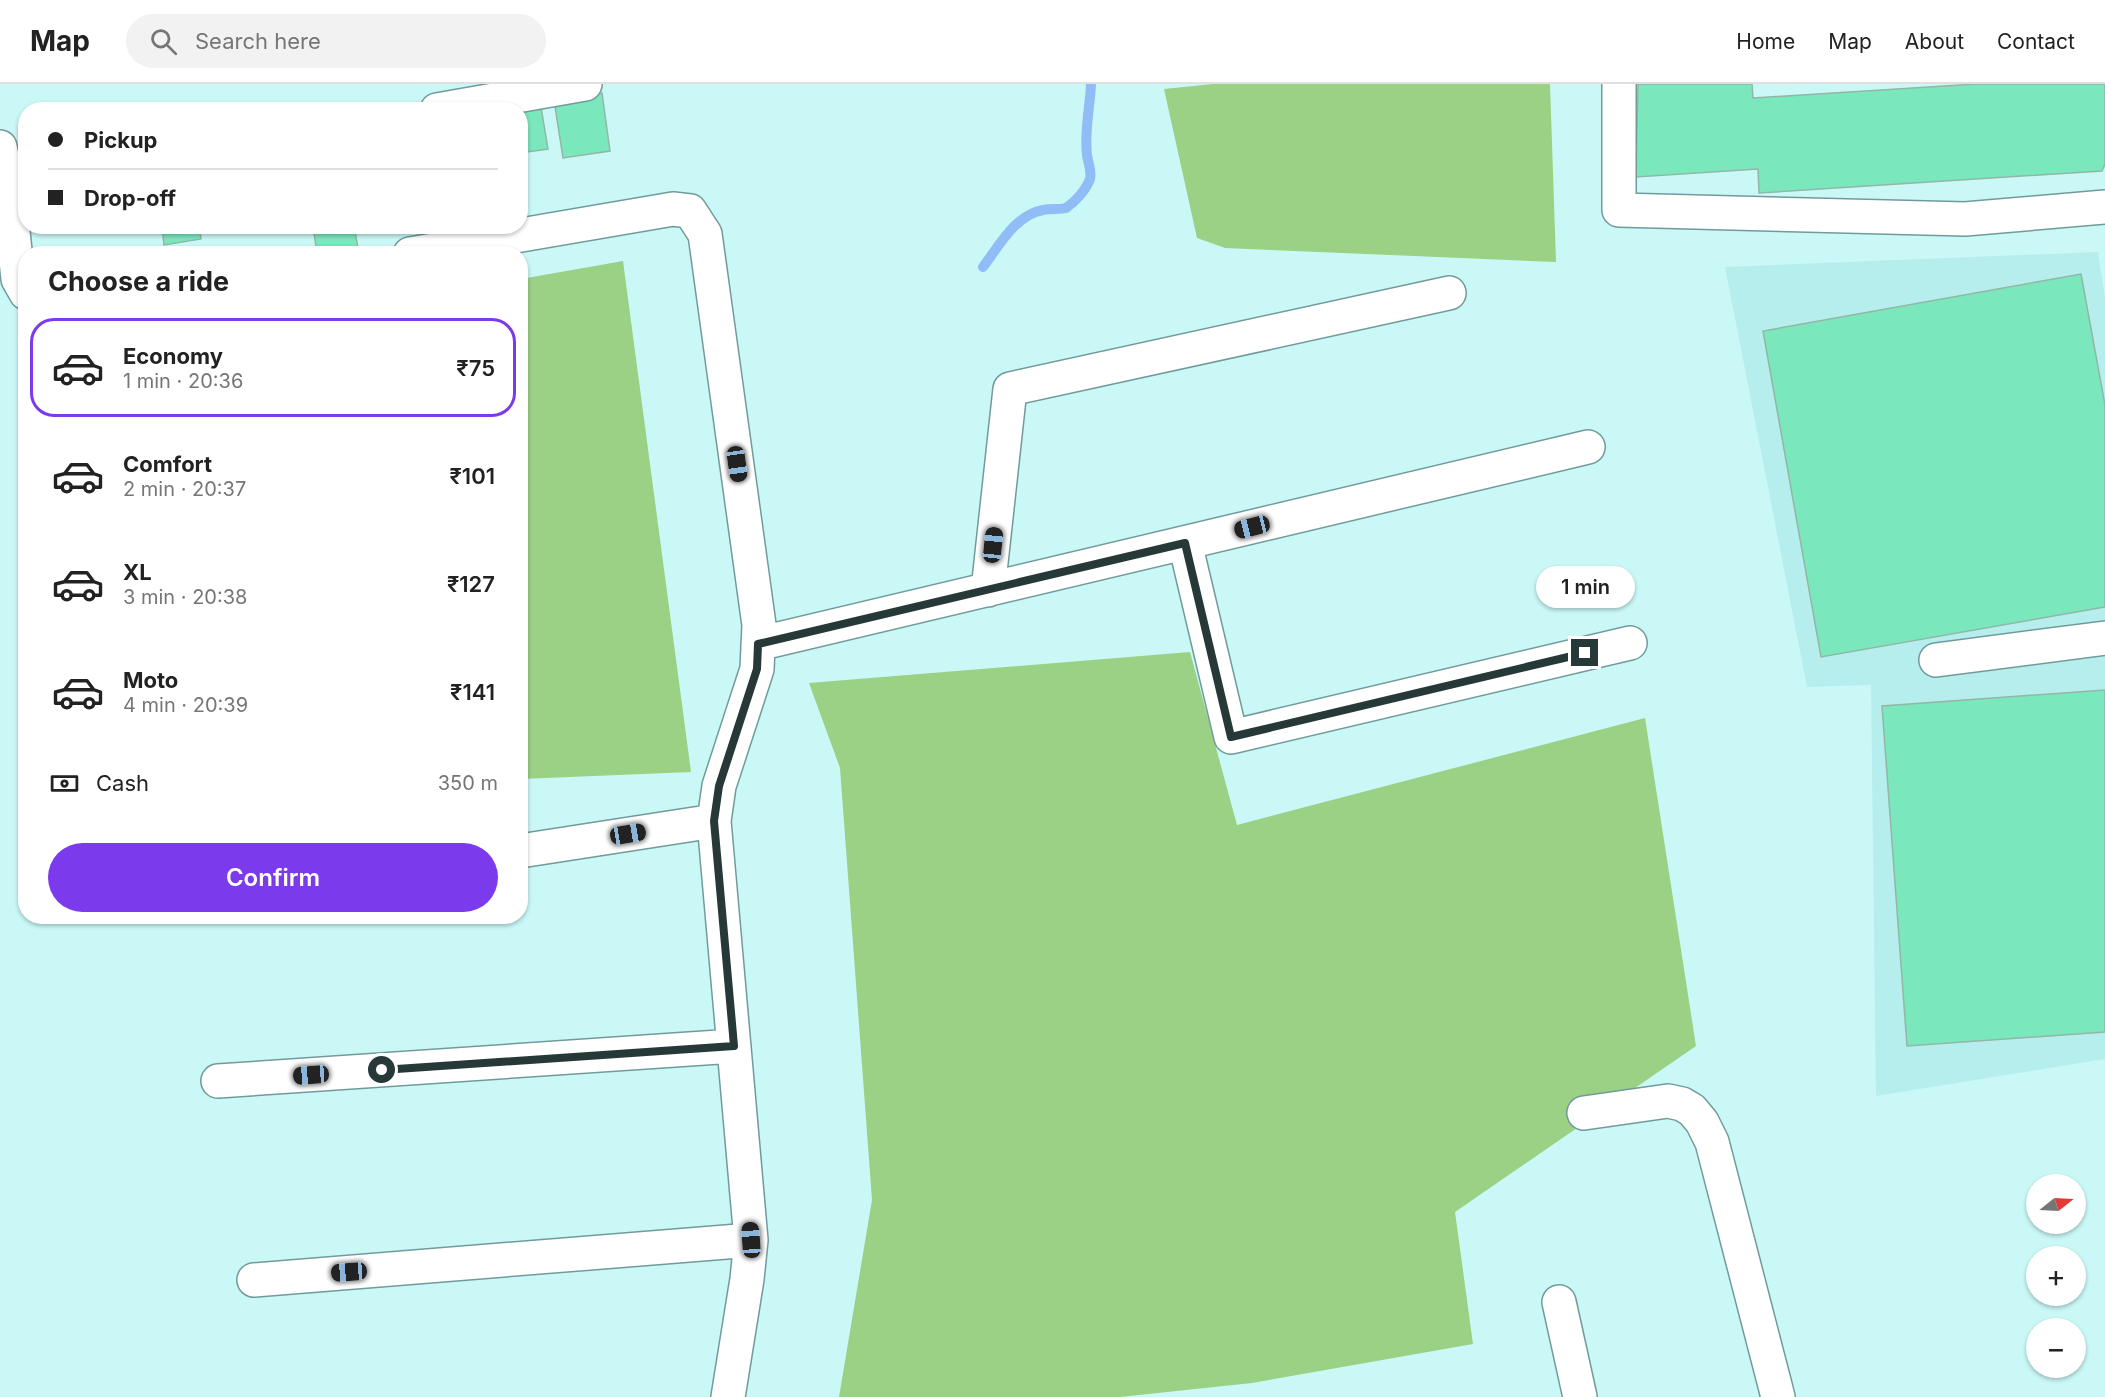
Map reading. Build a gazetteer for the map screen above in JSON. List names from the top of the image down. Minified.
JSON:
{"north":"right","page":{"header":"Map","search":"Search here","nav":["Home","Map","About","Contact"],"banner":["Pickup","Drop-off"],"heading":"Choose a ride","list":[{"name":"Economy","note":"1 min · 20:36","value":"₹75"},{"name":"Comfort","note":"2 min · 20:37","value":"₹101"},{"name":"XL","note":"3 min · 20:38","value":"₹127"},{"name":"Moto","note":"4 min · 20:39","value":"₹141"}],"bubble":"1 min","pay":["Cash","350 m"],"buttons":"Confirm","map_buttons":["+","−"]}}
